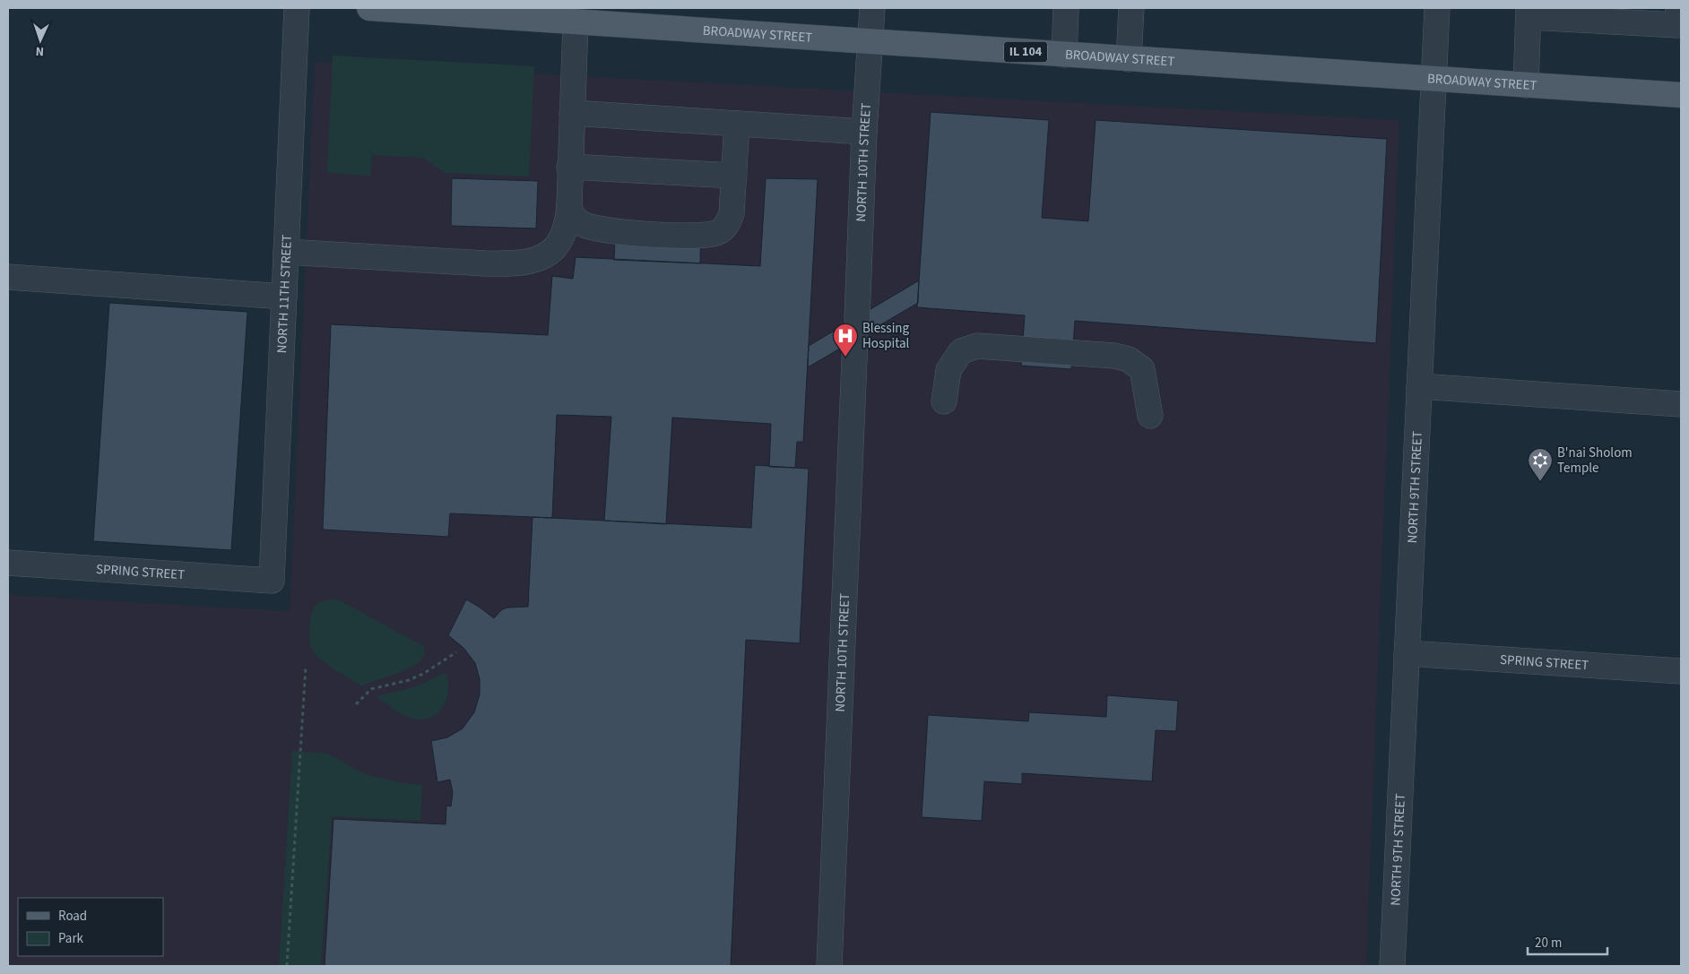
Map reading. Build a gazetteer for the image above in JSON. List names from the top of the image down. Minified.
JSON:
{"streets":{"main road":["BROADWAY STREET","IL 104"],"street":["NORTH 10TH STREET","NORTH 11TH STREET","NORTH 9TH STREET","SPRING STREET"]},"crossings":[["BROADWAY STREET","NORTH 10TH STREET"],["BROADWAY STREET","NORTH 9TH STREET"],["NORTH 11TH STREET","SPRING STREET"],["NORTH 9TH STREET","SPRING STREET"]],"places":{"hospital":["Blessing Hospital"],"synagogue":["B'nai Sholom Temple"]},"legend":["Road","Park"],"scale_bar":"20 m","north":"bottom"}
